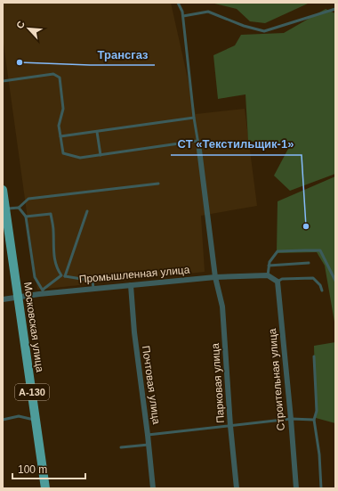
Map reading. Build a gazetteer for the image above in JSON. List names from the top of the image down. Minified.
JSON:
{"streets":{"highway":["Московская улица","А-130"],"street":["Промышленная улица","Строительная улица","Парковая улица","Почтовая улица"]},"crossings":[["Промышленная улица","Московская улица"],["Промышленная улица","Парковая улица"],["Промышленная улица","Почтовая улица"]],"places":["Трансгаз","СТ «Текстильщик-1»"],"scale_bar":"100 m","north":"top left"}
